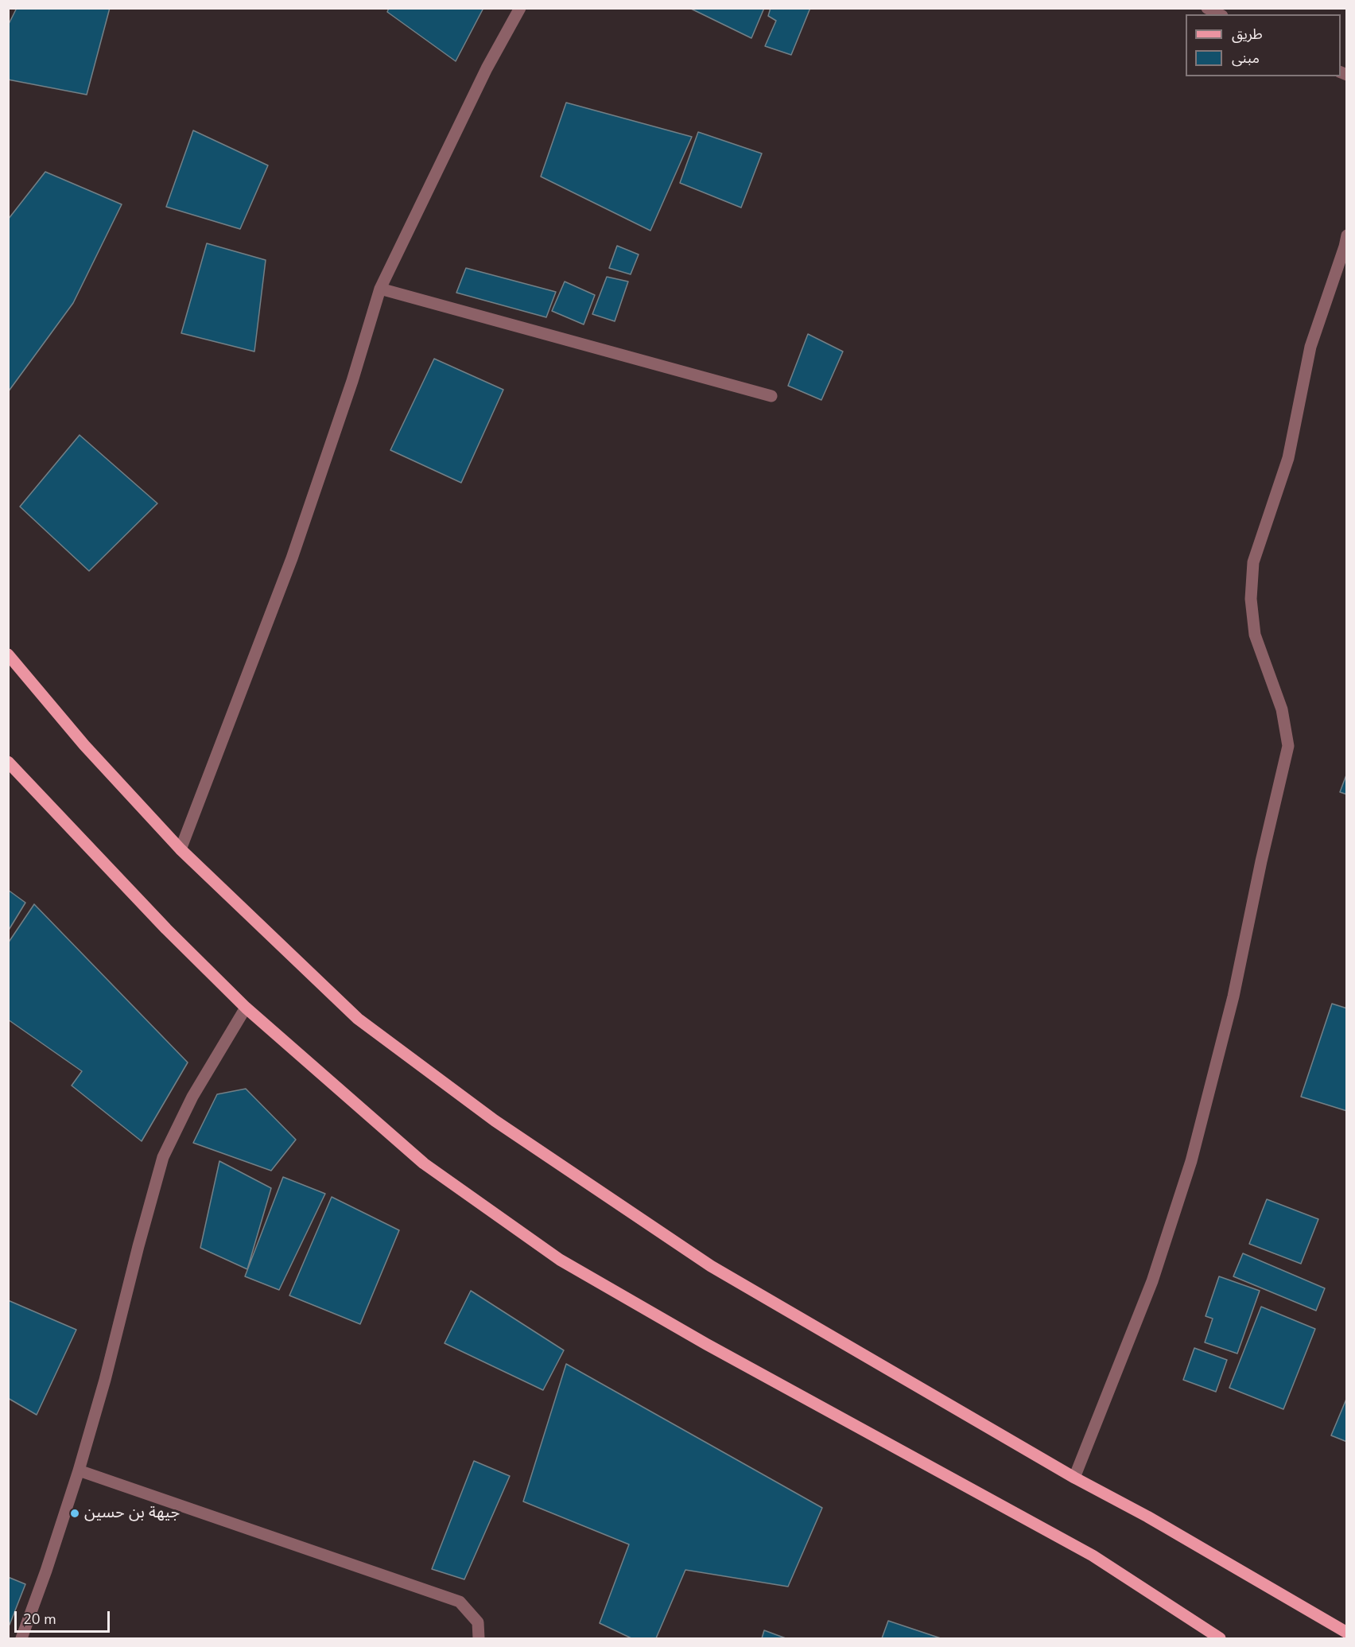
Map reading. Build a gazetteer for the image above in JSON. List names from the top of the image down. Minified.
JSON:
{"places":["جيهة بن حسين"],"legend":["طريق","مبنى"],"scale_bar":"20 m"}
